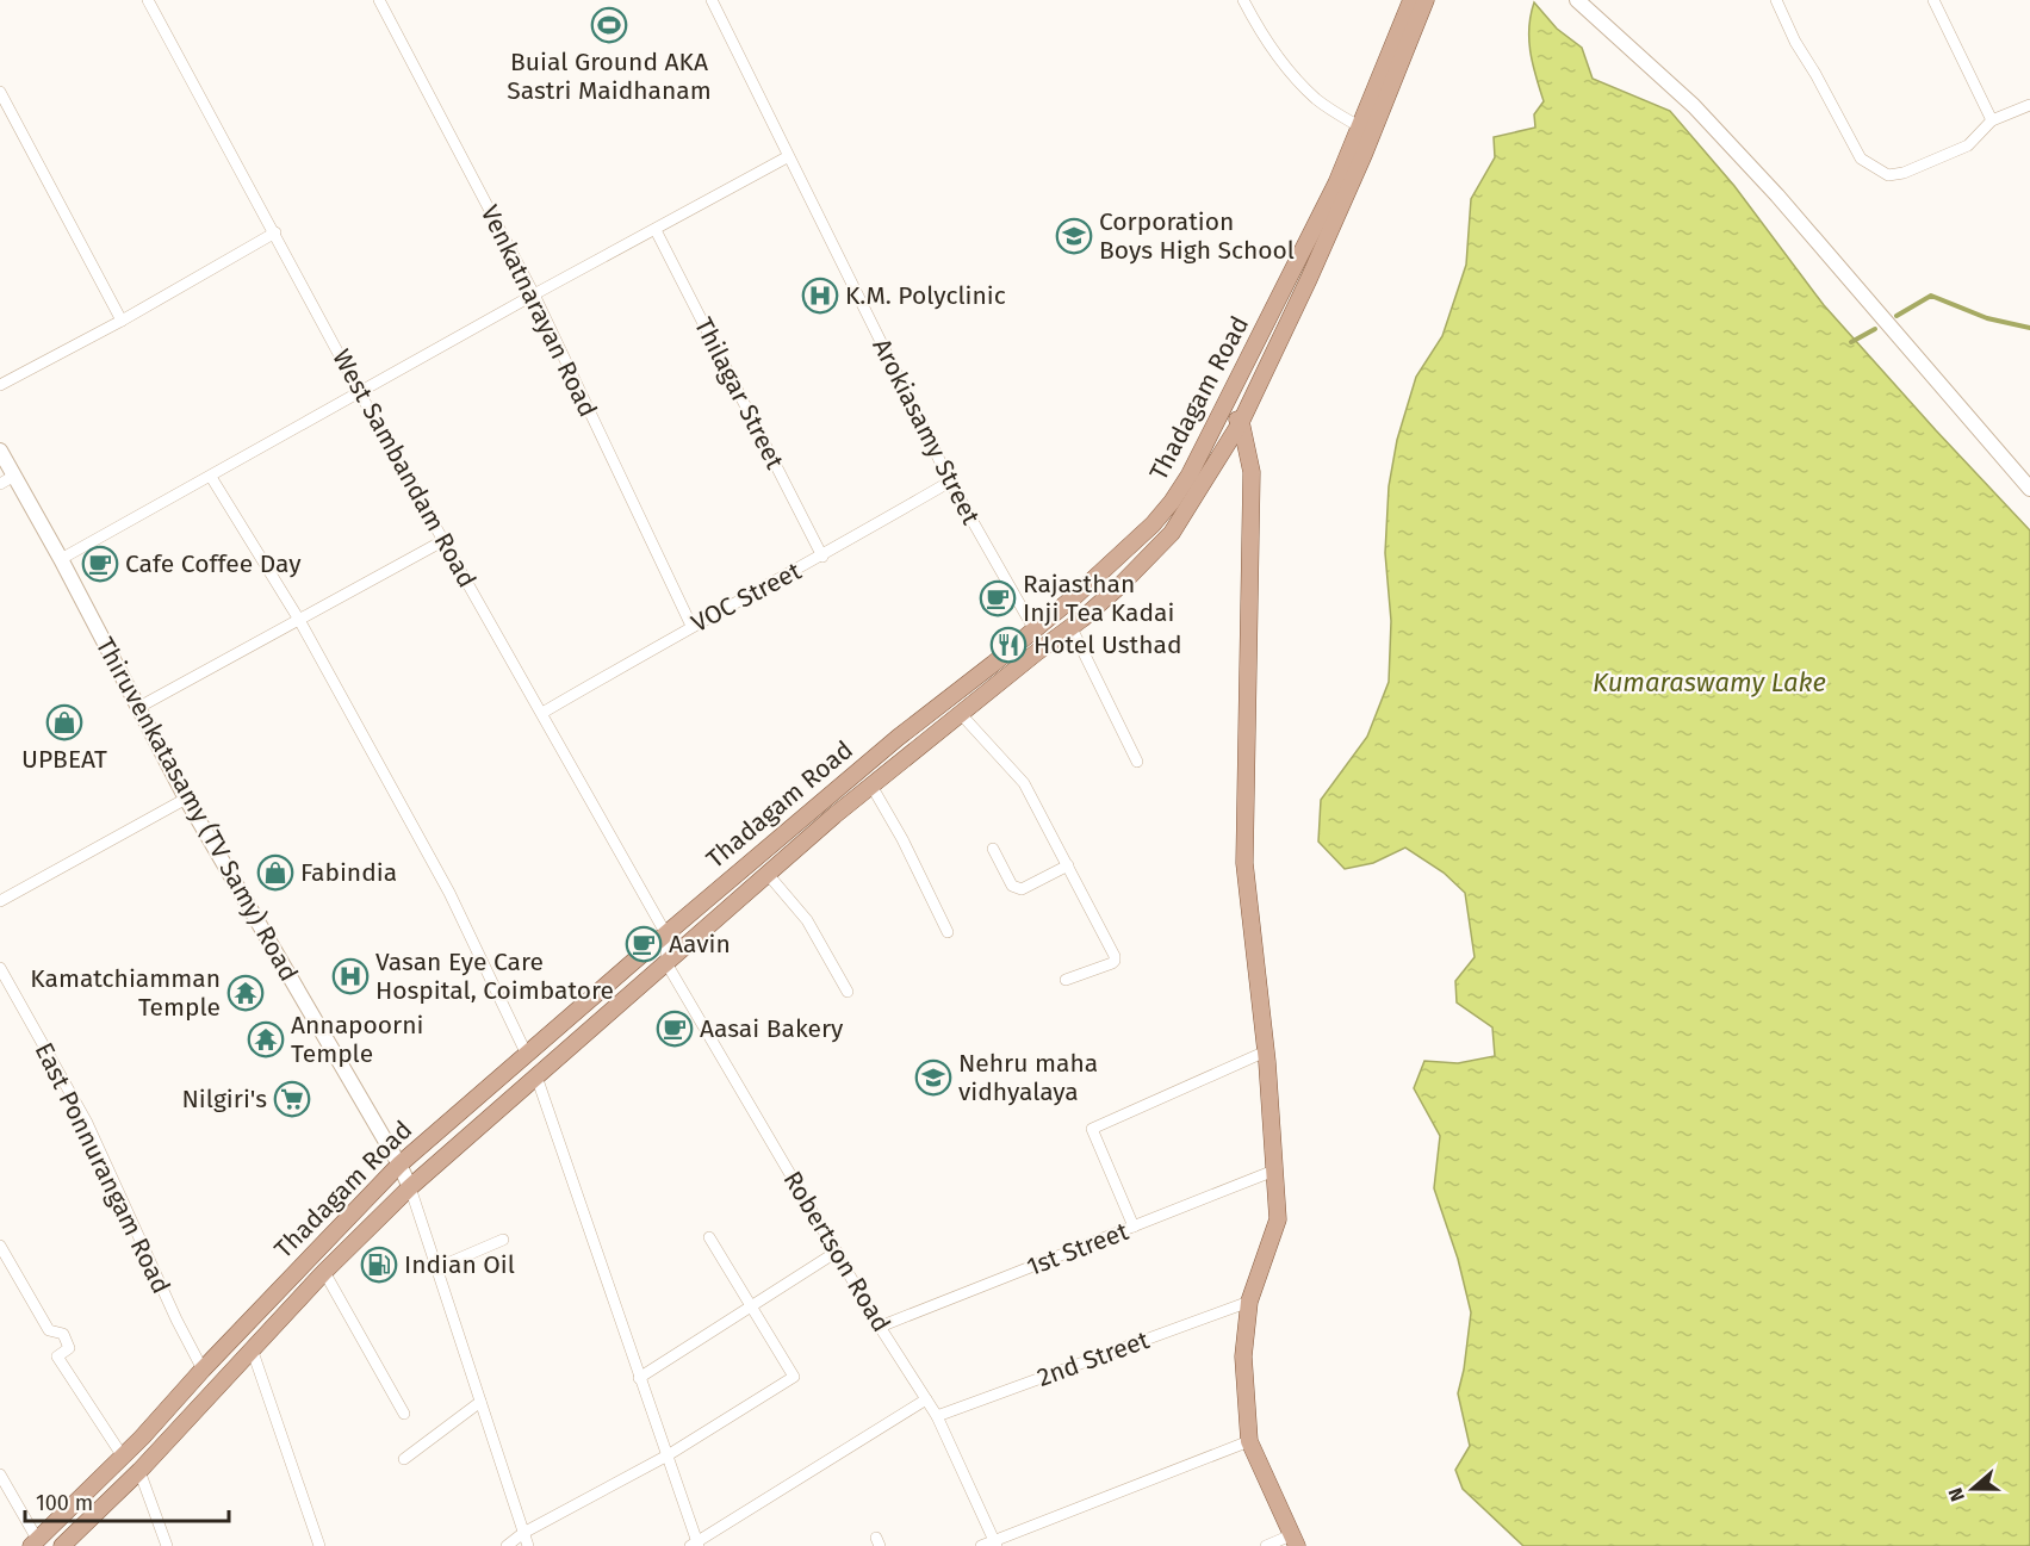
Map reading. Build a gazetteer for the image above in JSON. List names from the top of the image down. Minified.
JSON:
{"streets":{"main road":["Thadagam Road","Thiruvenkatasamy (TV Samy) Road"],"street":["Venkatnarayan Road","Thilagar Street","Arokiasamy Street","West Sambandam Road","VOC Street","East Ponnurangam Road","1st Street","Robertson Road","2nd Street"]},"crossings":[["Venkatnarayan Road","VOC Street"],["Thilagar Street","VOC Street"],["Thadagam Road","Arokiasamy Street"],["Thadagam Road","West Sambandam Road"],["Thadagam Road","Thiruvenkatasamy (TV Samy) Road"],["Thadagam Road","East Ponnurangam Road"],["Thadagam Road","Robertson Road"],["Arokiasamy Street","VOC Street"],["West Sambandam Road","VOC Street"],["1st Street","Robertson Road"],["Robertson Road","2nd Street"]],"water":["Kumaraswamy Lake"],"places":{"sports":["Buial Ground AKA Sastri Maidhanam"],"school or university":["Corporation Boys High School","Nehru maha vidhyalaya"],"hospital":["K.M. Polyclinic","Vasan Eye Care Hospital, Coimbatore"],"cafe":["Cafe Coffee Day","Rajasthan Inji Tea Kadai","Aavin","Aasai Bakery"],"restaurant":["Hotel Usthad"],"shop":["UPBEAT","Fabindia"],"temple":["Kamatchiamman Temple","Annapoorni Temple"],"supermarket":["Nilgiri's"],"fuel station":["Indian Oil"]},"scale_bar":"100 m","north":"left"}
